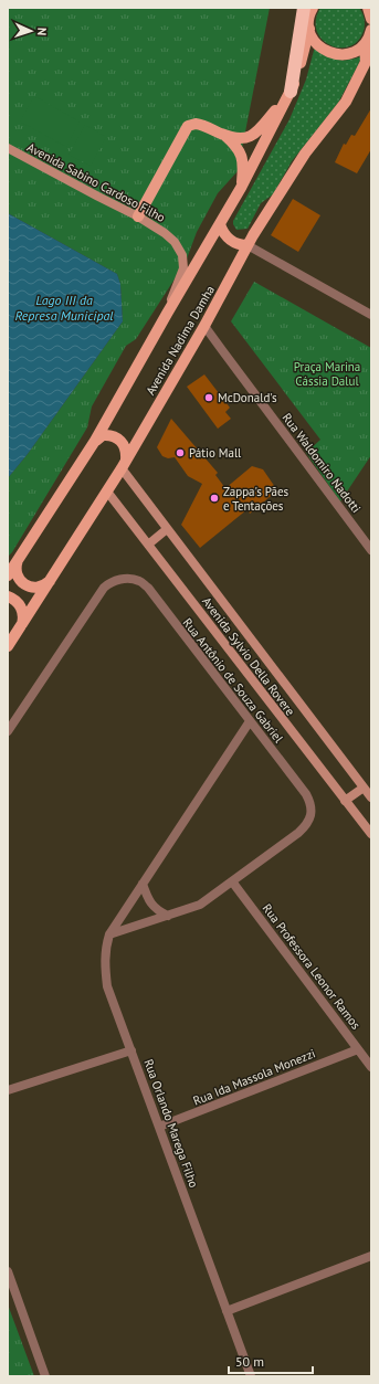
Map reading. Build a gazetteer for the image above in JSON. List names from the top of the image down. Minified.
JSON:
{"streets":{"main road":["Avenida Sabino Cardoso Filho","Avenida Nadima Damha","Avenida Sylvio Della Rovere"],"street":["Rua Waldomiro Nadotti","Rua Antônio de Souza Gabriel","Rua Professora Leonor Ramos","Rua Ida Massola Monezzi","Rua Orlando Marega Filho"]},"crossings":[["Avenida Sabino Cardoso Filho","Avenida Nadima Damha"],["Avenida Nadima Damha","Rua Waldomiro Nadotti"],["Avenida Nadima Damha","Avenida Sylvio Della Rovere"],["Rua Antônio de Souza Gabriel","Rua Professora Leonor Ramos"],["Rua Antônio de Souza Gabriel","Rua Orlando Marega Filho"],["Rua Professora Leonor Ramos","Rua Ida Massola Monezzi"],["Rua Ida Massola Monezzi","Rua Orlando Marega Filho"]],"water":["Lago III da Represa Municipal"],"parks":["Praça Marina Cássia Dalul"],"places":["McDonald's","Pátio Mall","Zappa's Pães e Tentações"],"scale_bar":"50 m","north":"right"}
